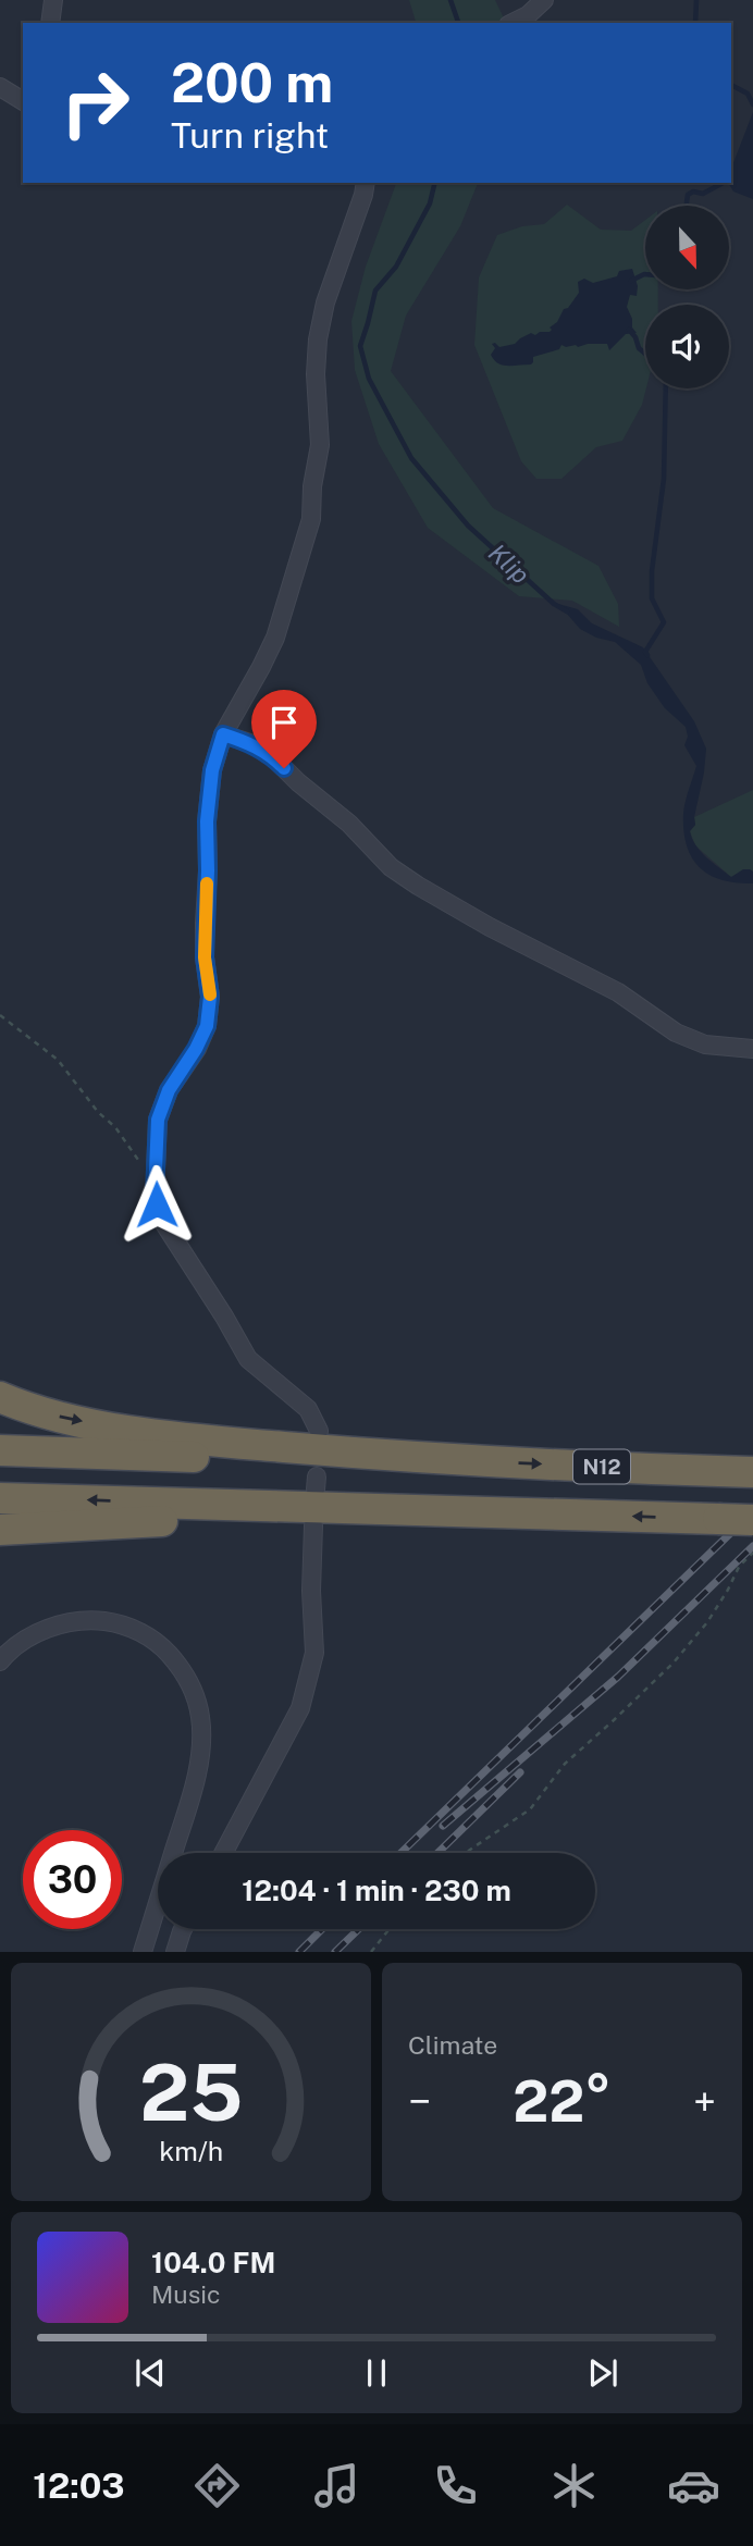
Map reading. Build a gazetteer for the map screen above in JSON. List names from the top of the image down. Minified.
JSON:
{"streets":{"highway":["N12"]},"water":["Klip"],"north":"bottom","page":{"turn":["200 m","Turn right"],"limit":"30","trip":"12:04 · 1 min · 230 m","tile":"Climate","heat":["−","22°","+"],"song":["104.0 FM","Music"],"tabs":"12:03","gauge":["25","km/h"]}}
